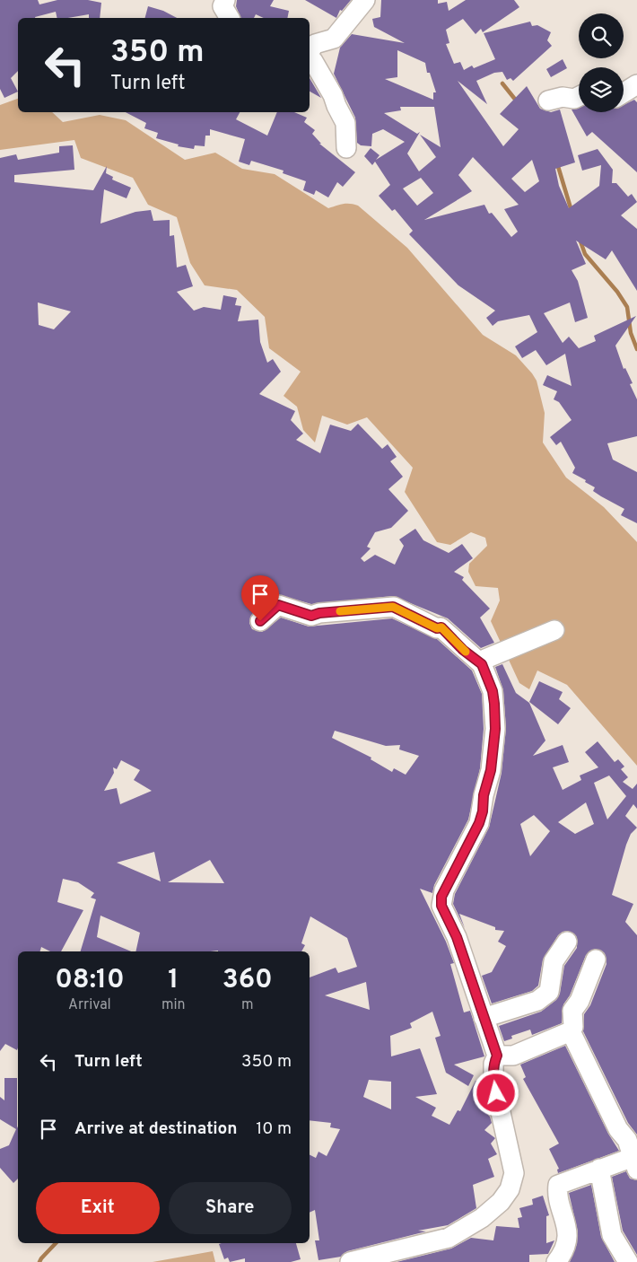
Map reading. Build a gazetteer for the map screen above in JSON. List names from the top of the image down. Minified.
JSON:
{"page":{"turn":["350 m","Turn left"],"eta":["08:10","Arrival","1","min","360","m"],"list":[{"name":"Turn left","value":"350 m"},{"name":"Arrive at destination","value":"10 m"}],"buttons":["Exit","Share"]}}
